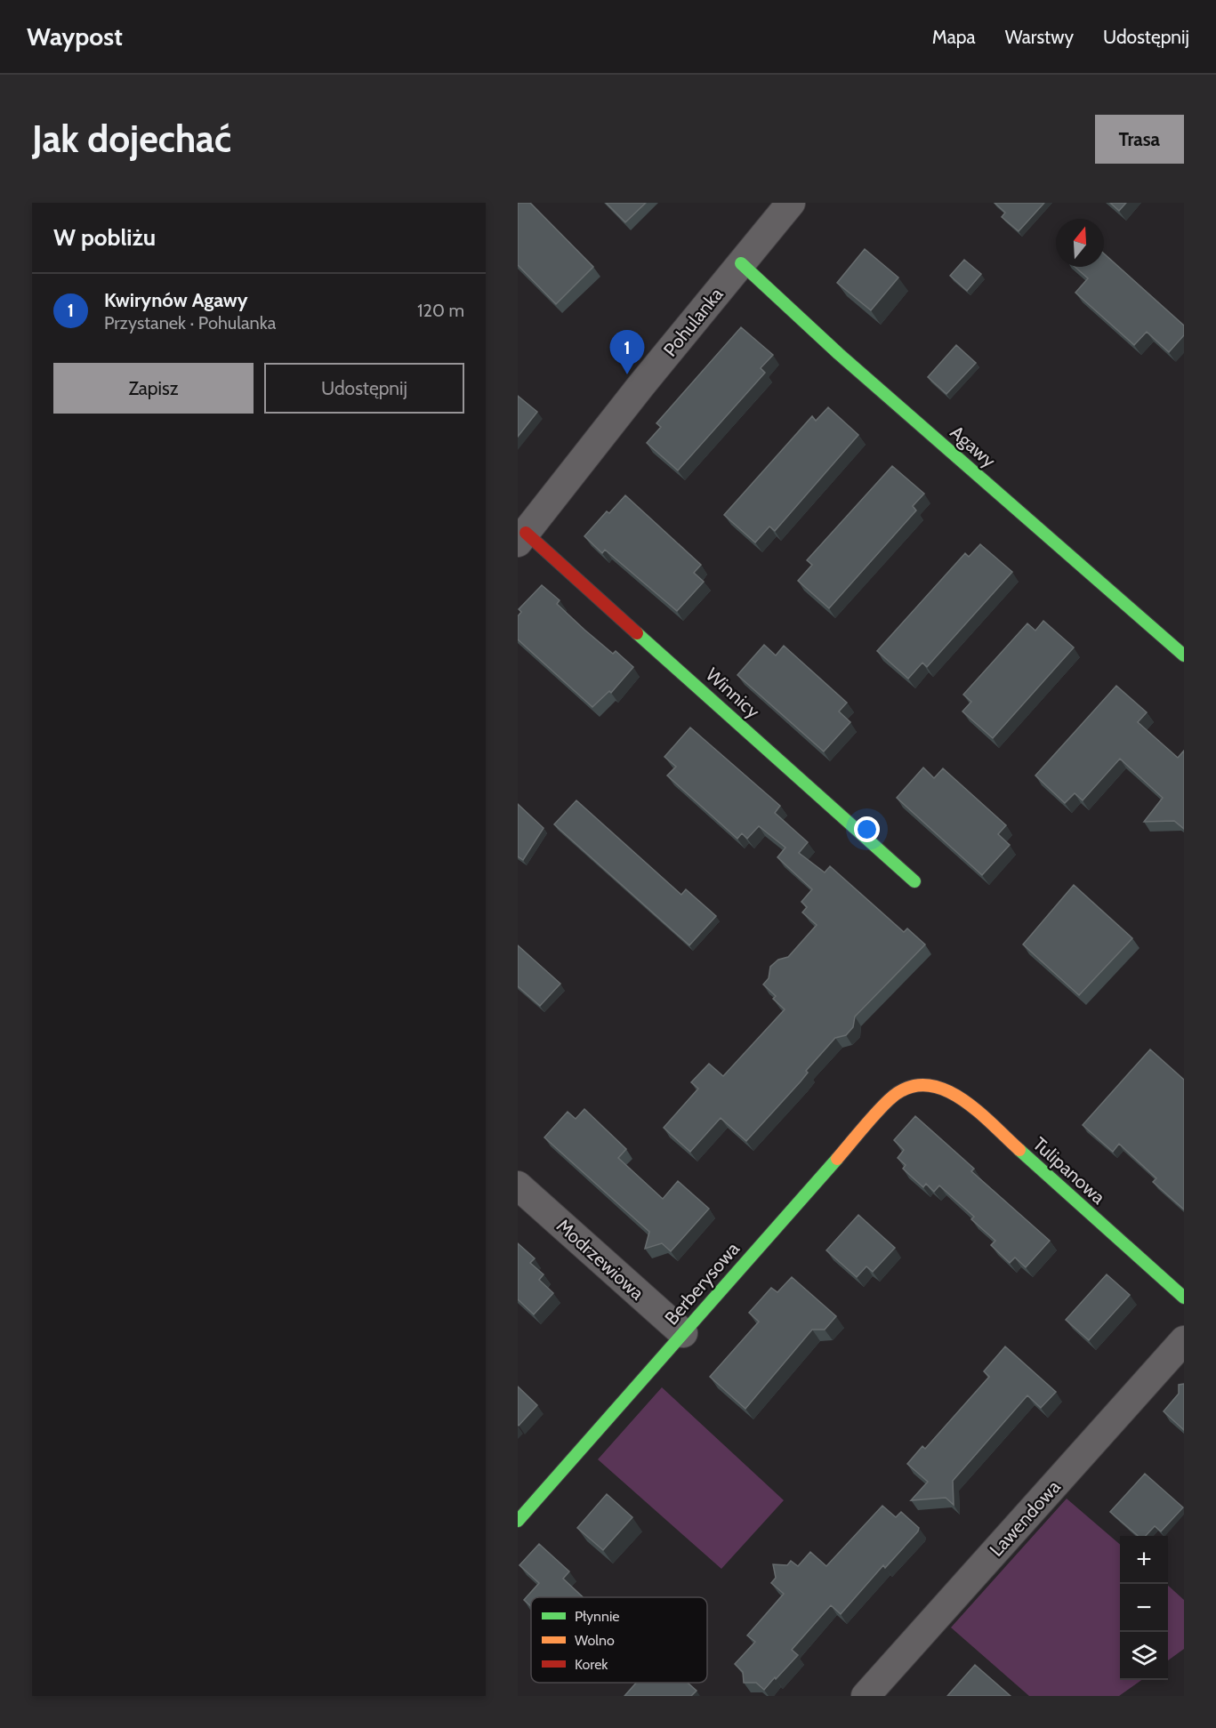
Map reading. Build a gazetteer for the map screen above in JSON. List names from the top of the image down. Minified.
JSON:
{"streets":{"street":["Pohulanka","Agawy","Winnicy","Tulipanowa","Modrzewiowa","Berberysowa","Lawendowa"]},"crossings":[["Pohulanka","Agawy"],["Pohulanka","Winnicy"],["Tulipanowa","Berberysowa"],["Modrzewiowa","Berberysowa"]],"legend":["Płynnie","Wolno","Korek"],"north":"top","page":{"header":"Waypost","nav":["Mapa","Warstwy","Udostępnij"],"buttons":["Trasa",["Zapisz","Udostępnij"]],"title":"Jak dojechać","heading":"W pobliżu","list":[{"mark":"1","name":"Kwirynów Agawy","note":"Przystanek · Pohulanka","value":"120 m"}],"pins":"1","map_buttons":["+","−"]}}
